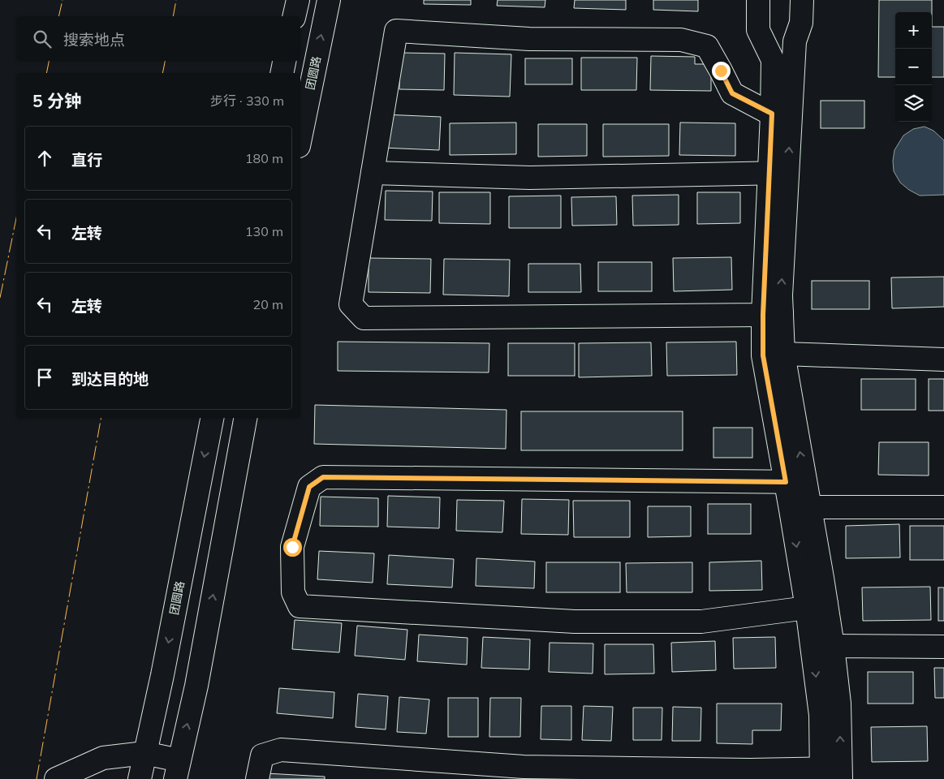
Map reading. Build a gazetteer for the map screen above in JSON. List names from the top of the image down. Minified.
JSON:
{"streets":{"street":["团圆路"]},"page":{"map_buttons":["+","−"],"search":"搜索地点","heading":["5 分钟","步行 · 330 m"],"list":[["直行","180 m"],["左转","130 m"],["左转","20 m"],"到达目的地"]}}
